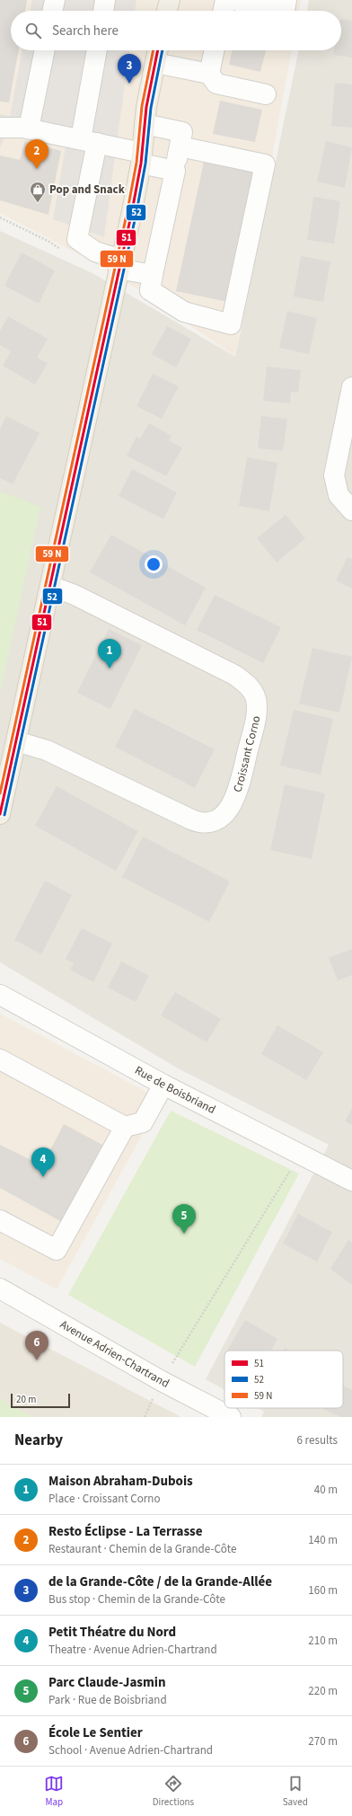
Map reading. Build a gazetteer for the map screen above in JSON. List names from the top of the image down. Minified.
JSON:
{"streets":{"street":["Croissant Corno","Rue de Boisbriand","Avenue Adrien-Chartrand"]},"places":{"shop":["Pop and Snack"]},"lines":["transit line 51","transit line 52"],"legend":["51","52","59 N"],"scale_bar":"20 m","page":{"search":"Search here","pins":["3","2","1","4","5","6"],"scale":"20 m","heading":["Nearby","6 results"],"list":[{"mark":"1","name":"Maison Abraham-Dubois","note":"Place · Croissant Corno","value":"40 m"},{"mark":"2","name":"Resto Éclipse - La Terrasse","note":"Restaurant · Chemin de la Grande-Côte","value":"140 m"},{"mark":"3","name":"de la Grande-Côte / de la Grande-Allée","note":"Bus stop · Chemin de la Grande-Côte","value":"160 m"},{"mark":"4","name":"Petit Théatre du Nord","note":"Theatre · Avenue Adrien-Chartrand","value":"210 m"},{"mark":"5","name":"Parc Claude-Jasmin","note":"Park · Rue de Boisbriand","value":"220 m"},{"mark":"6","name":"École Le Sentier","note":"School · Avenue Adrien-Chartrand","value":"270 m"}],"nav":["Map","Directions","Saved"]}}
